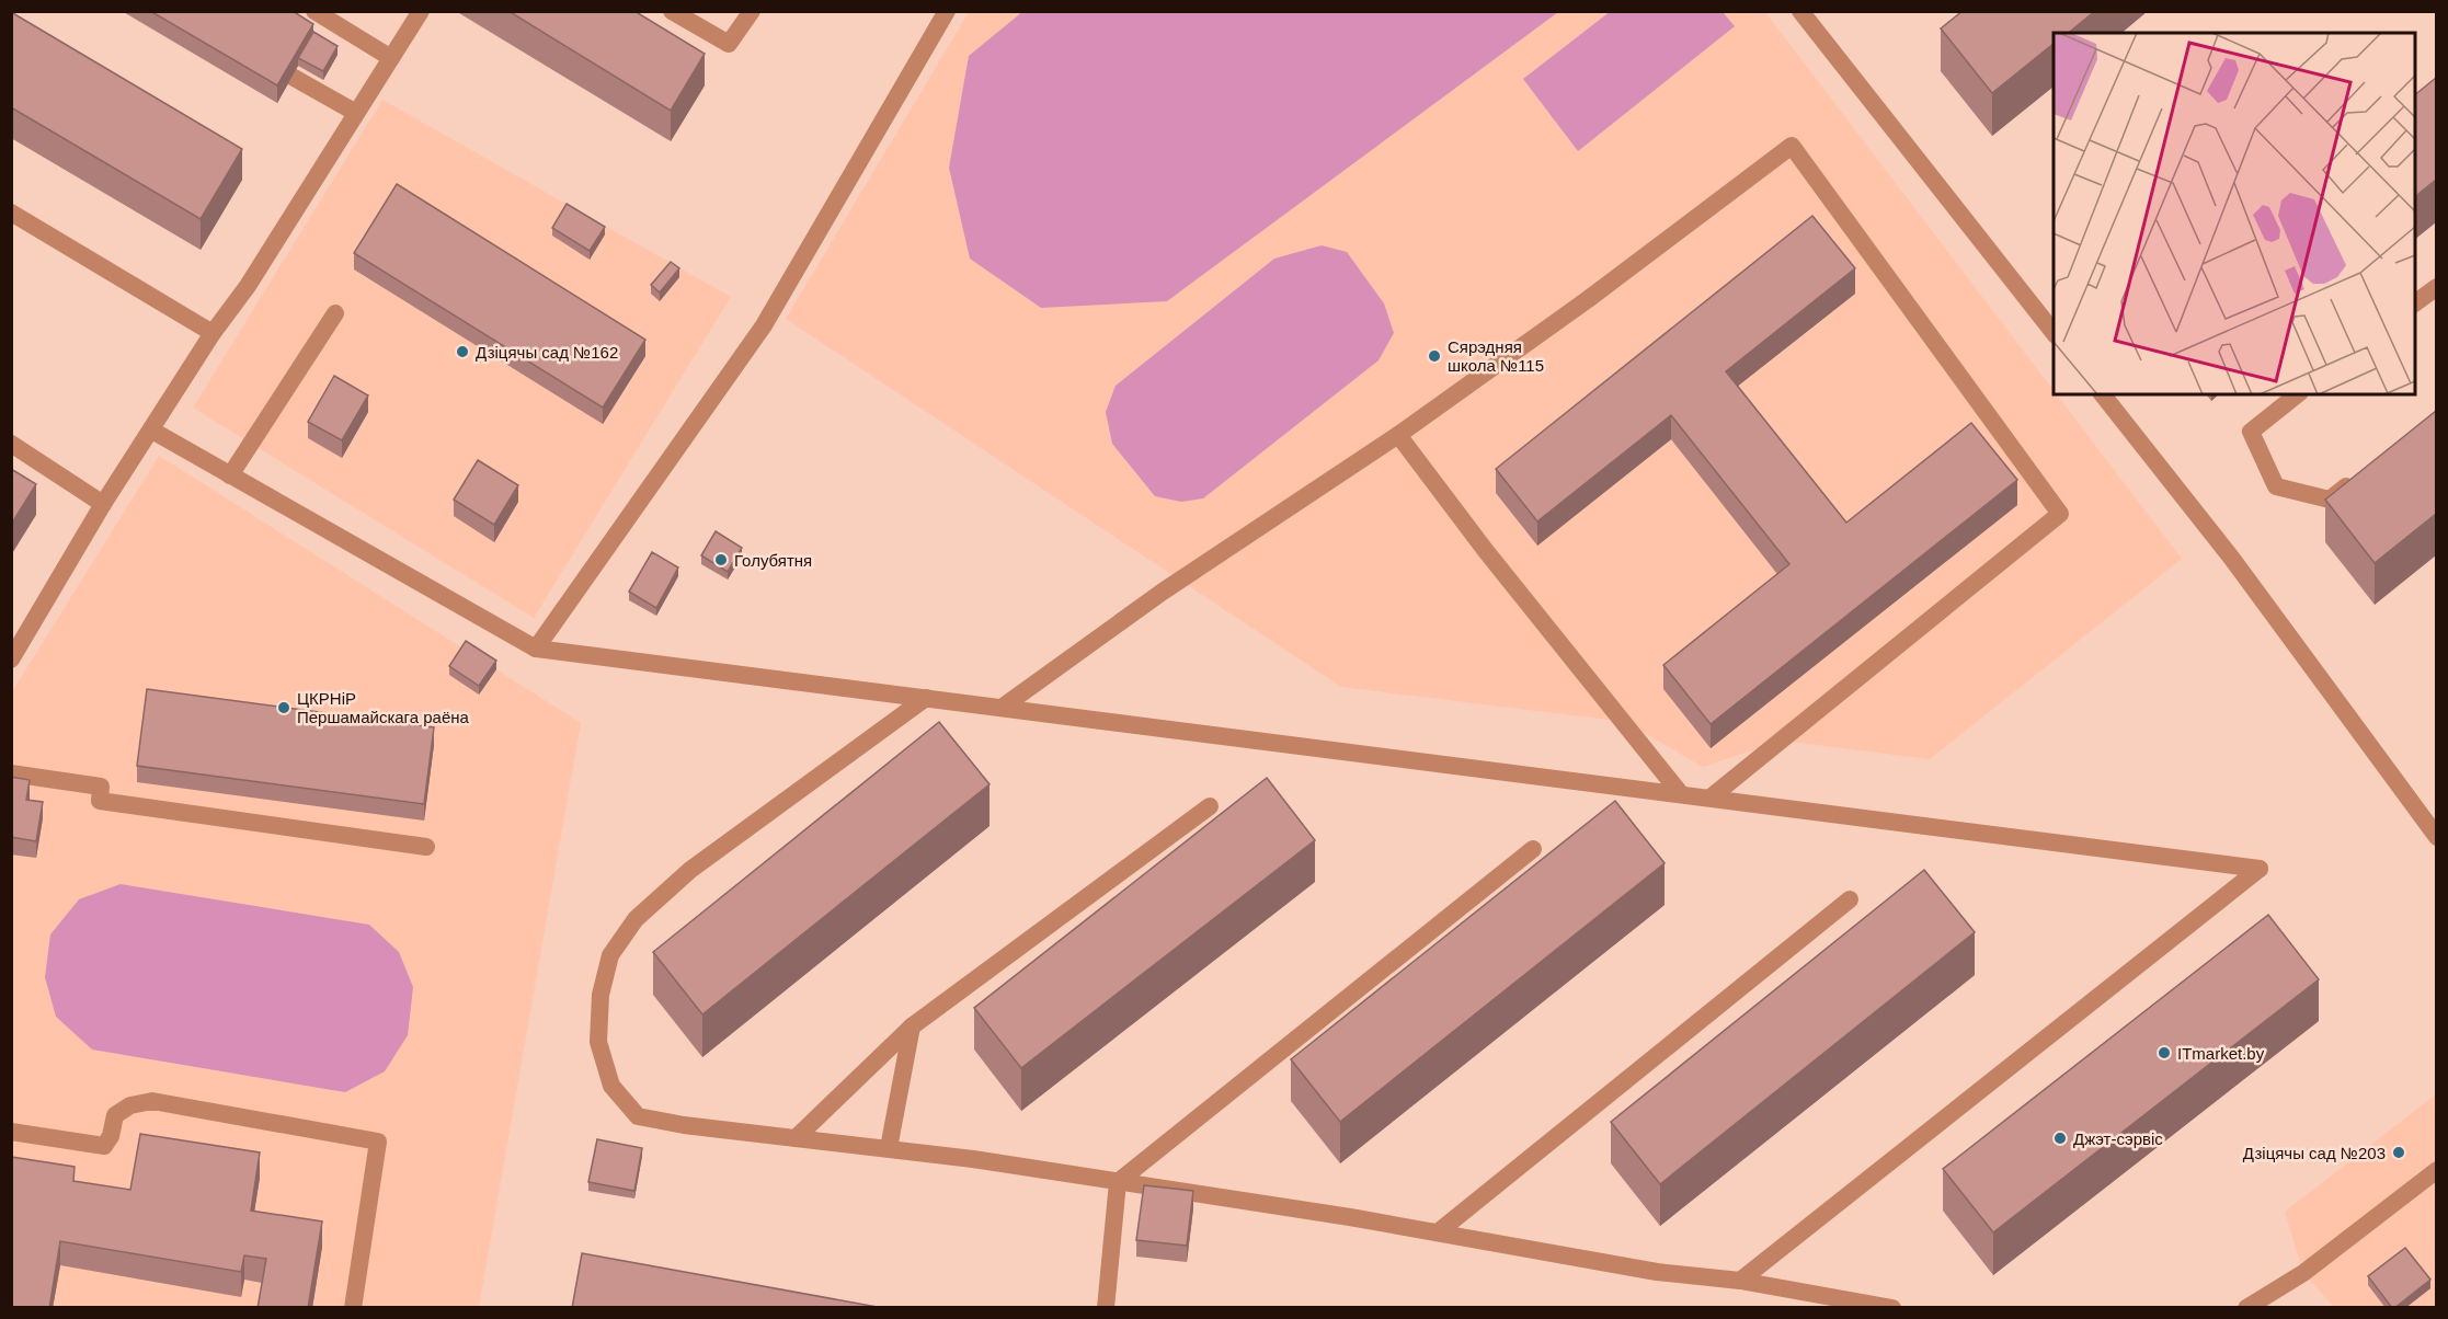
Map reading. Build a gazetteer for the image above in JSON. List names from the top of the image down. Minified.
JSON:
{"places":["Дзіцячы сад №162","Сярэдняя школа №115","Голубятня","ЦКРНіР Першамайскага раёна","ITmarket.by","Джэт-сэрвіс","Дзіцячы сад №203"]}
